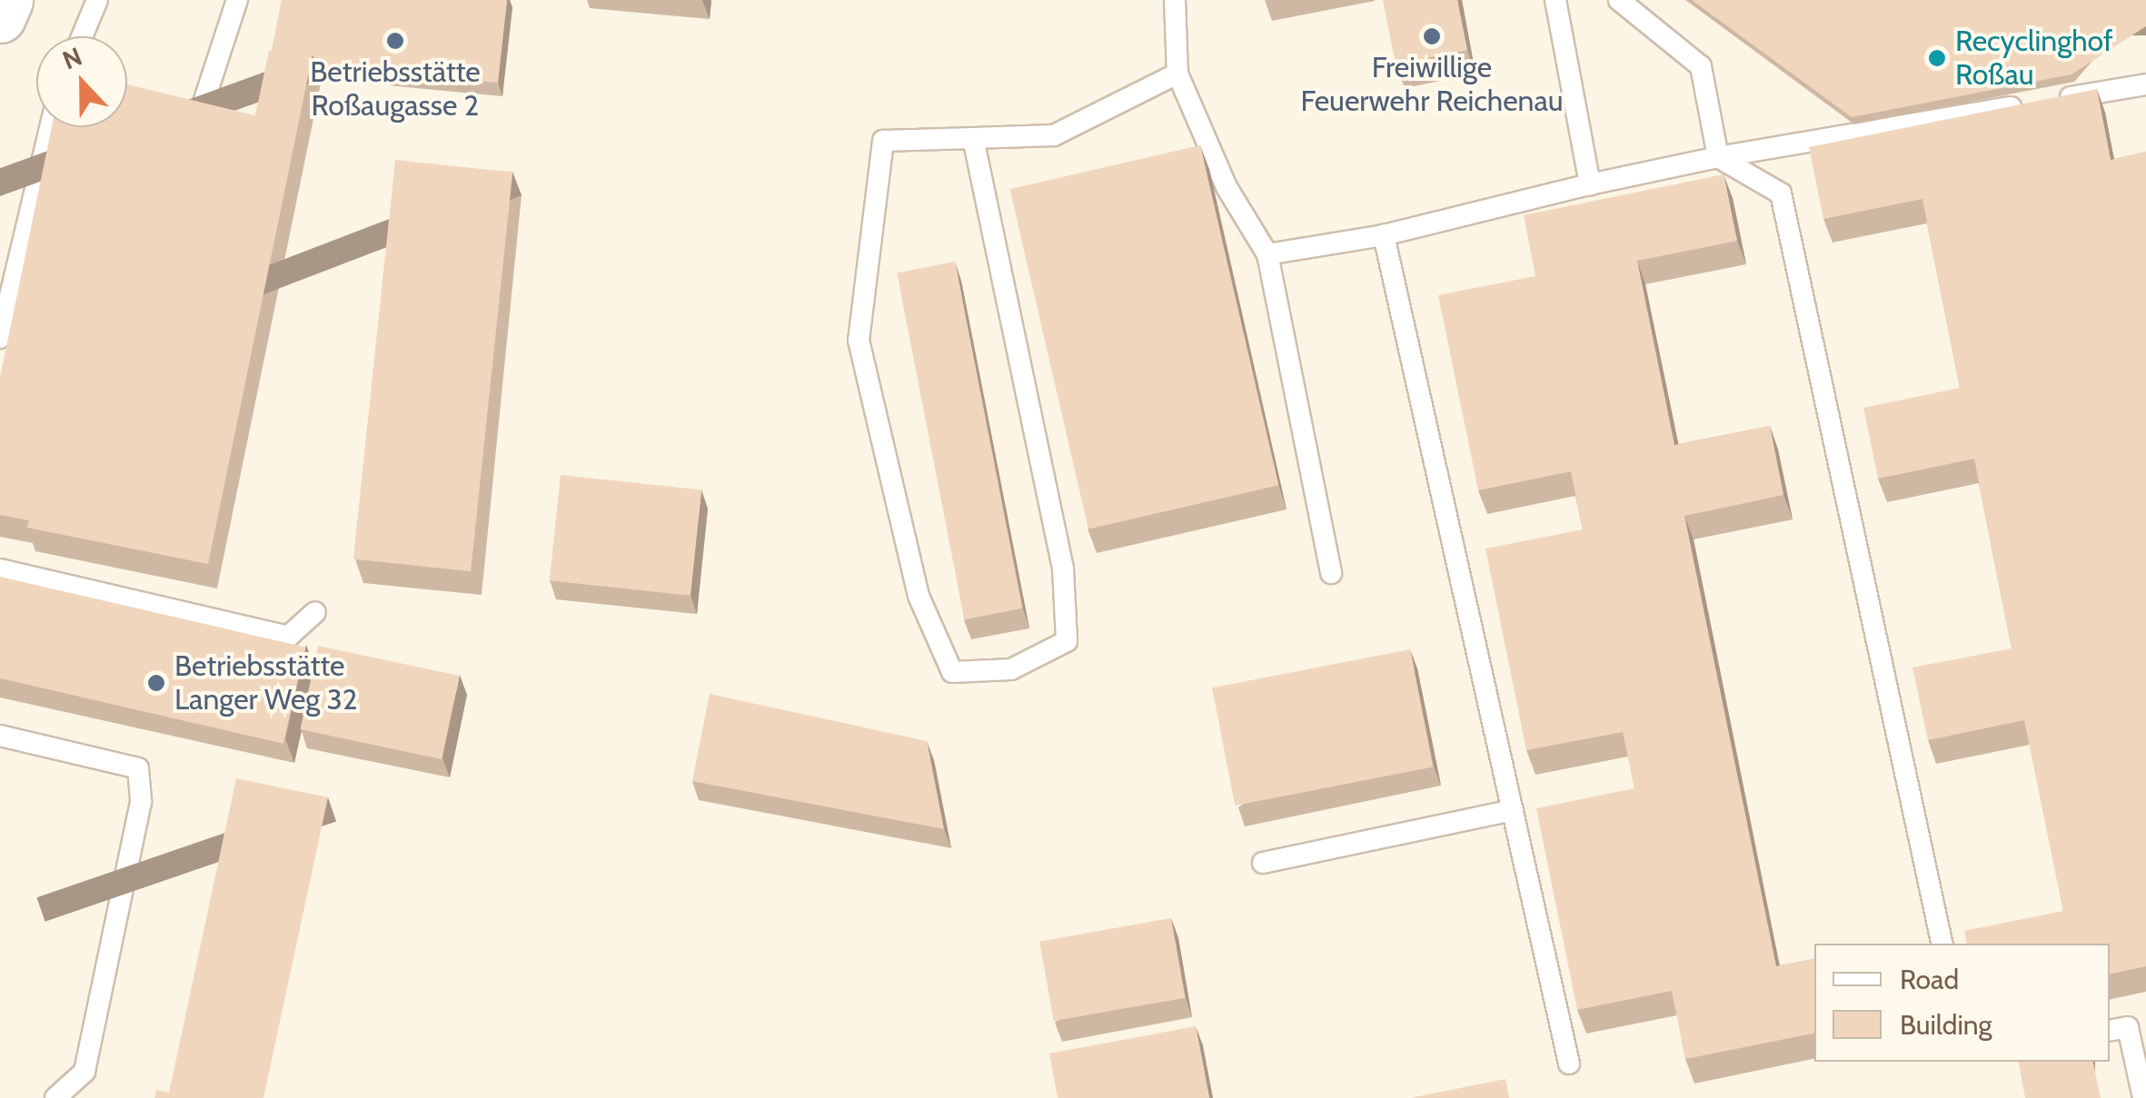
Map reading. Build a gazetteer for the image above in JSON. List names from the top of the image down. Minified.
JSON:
{"places":["Freiwillige Feuerwehr Reichenau","Betriebsstätte Roßaugasse 2","Recyclinghof Roßau","Betriebsstätte Langer Weg 32"],"legend":["Road","Building"],"north":"top"}
